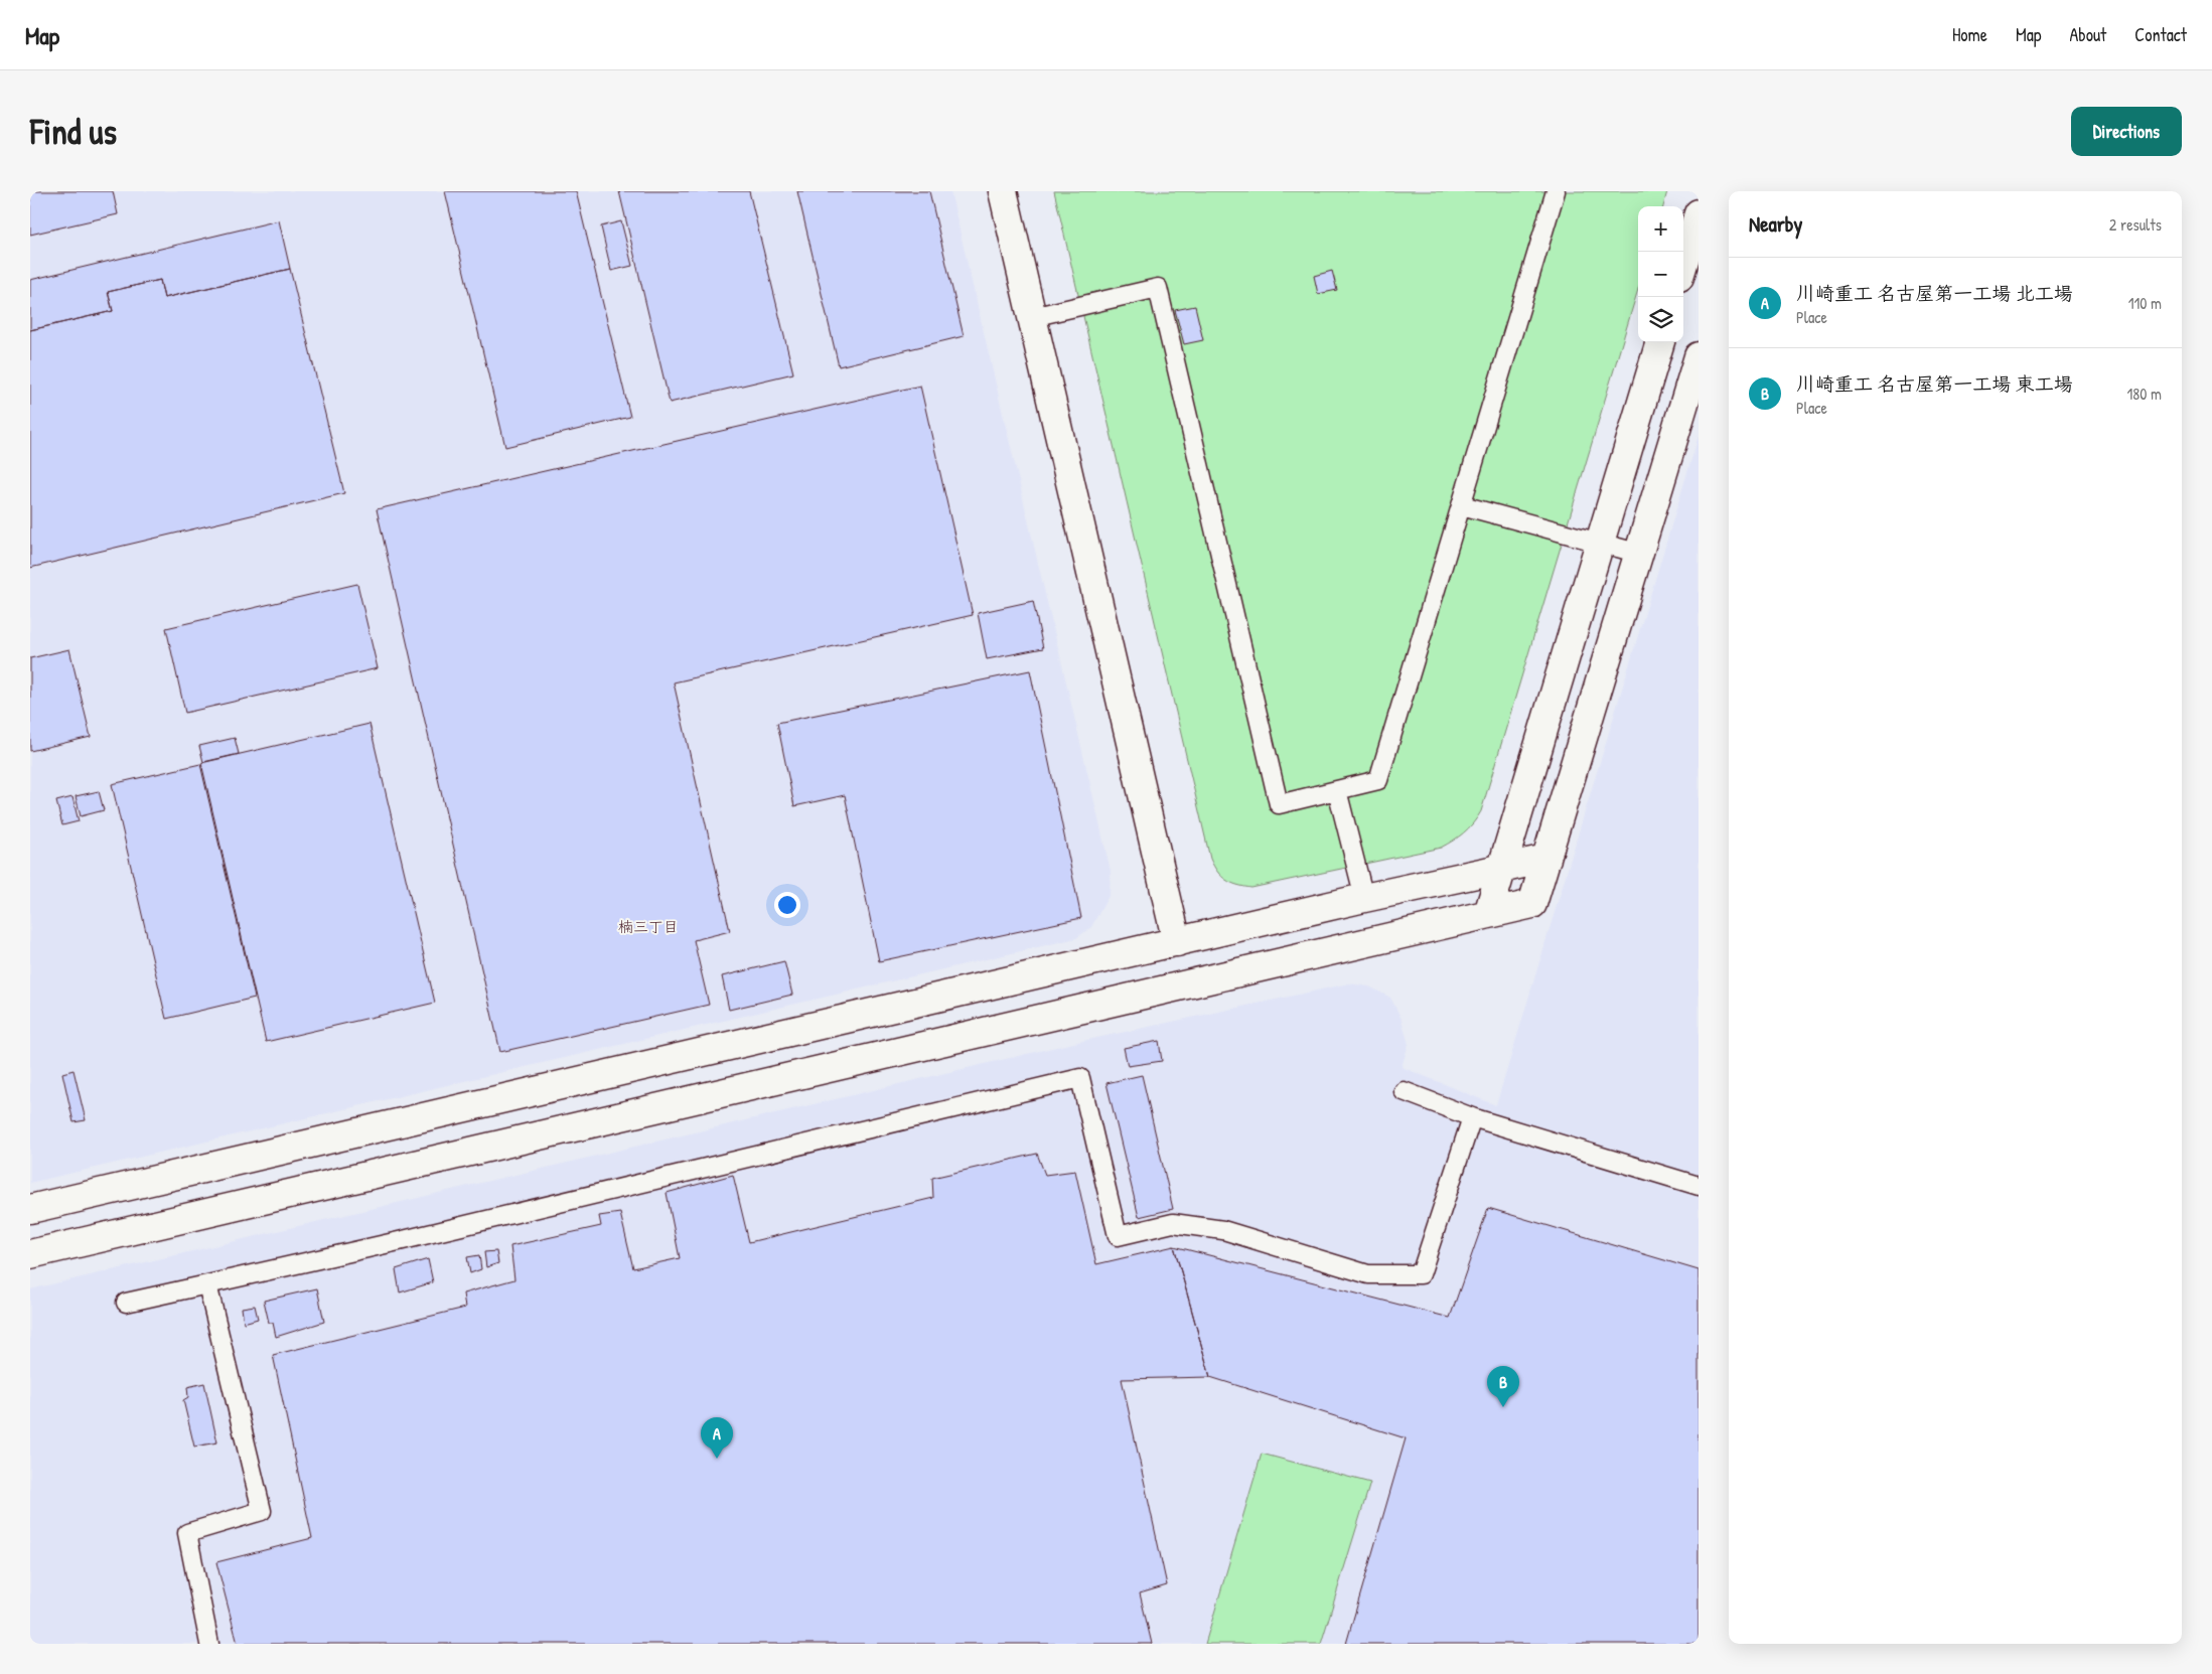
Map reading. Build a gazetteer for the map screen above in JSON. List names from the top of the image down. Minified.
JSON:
{"districts":["楠三丁目"],"page":{"header":"Map","nav":["Home","Map","About","Contact"],"buttons":"Directions","title":"Find us","heading":["Nearby","2 results"],"map_buttons":["+","−"],"list":[{"mark":"A","name":"川崎重工 名古屋第一工場 北工場","note":"Place","value":"110 m"},{"mark":"B","name":"川崎重工 名古屋第一工場 東工場","note":"Place","value":"180 m"}],"pins":["B","A"]}}
